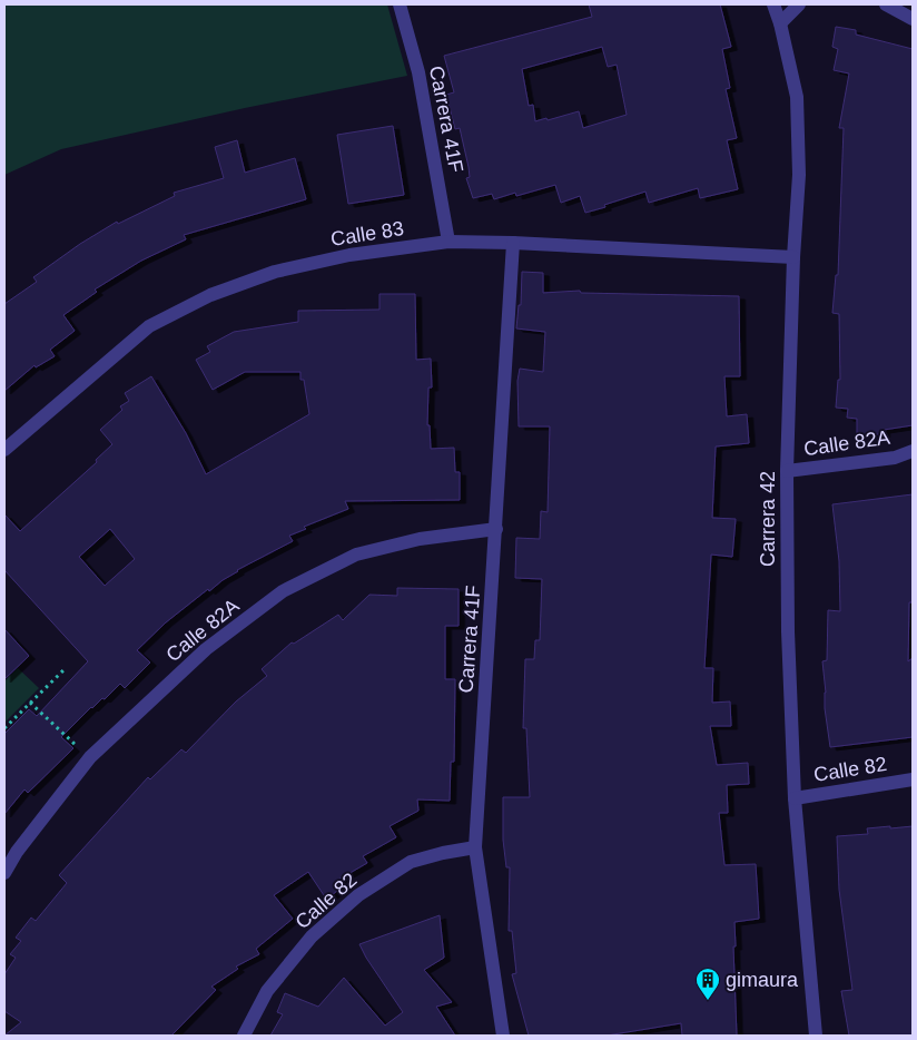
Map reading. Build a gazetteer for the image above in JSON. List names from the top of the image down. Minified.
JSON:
{"streets":{"street":["Carrera 41F","Calle 83","Calle 82A","Carrera 42","Calle 82"]},"crossings":[["Carrera 41F","Calle 83"],["Carrera 41F","Calle 82A"],["Carrera 41F","Calle 82"],["Calle 83","Carrera 42"],["Calle 82A","Carrera 42"],["Carrera 42","Calle 82"]],"places":{"building":["gimaura"]}}
